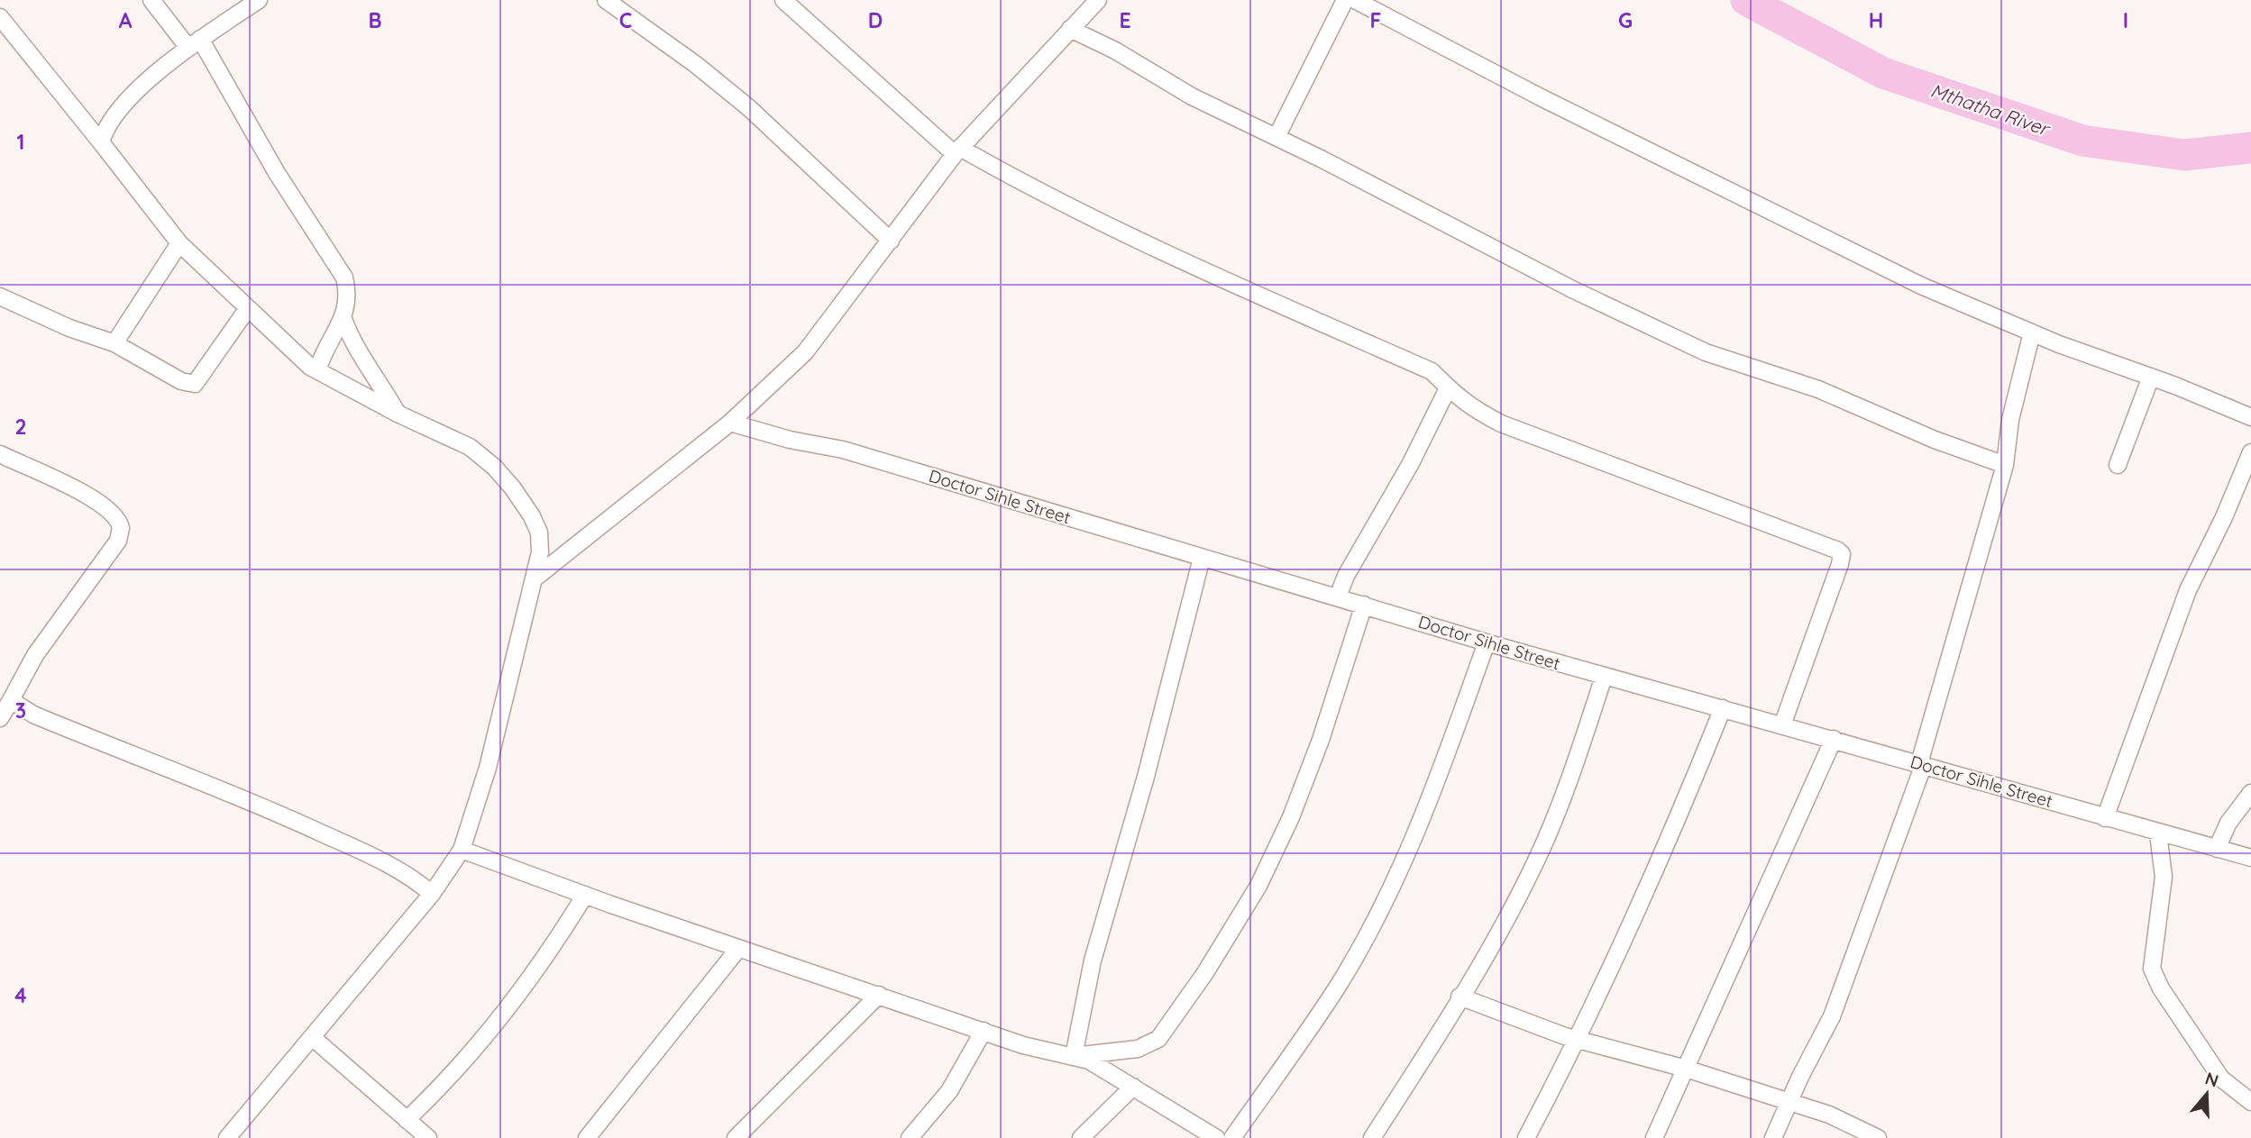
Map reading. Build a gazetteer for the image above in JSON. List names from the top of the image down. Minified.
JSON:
{"streets":{"street":["Doctor Sihle Street"]},"water":["Mthatha River"],"north":"top","grid":{"columns":["A","B","C","D","E","F","G","H","I"],"rows":["1","2","3","4"]}}
